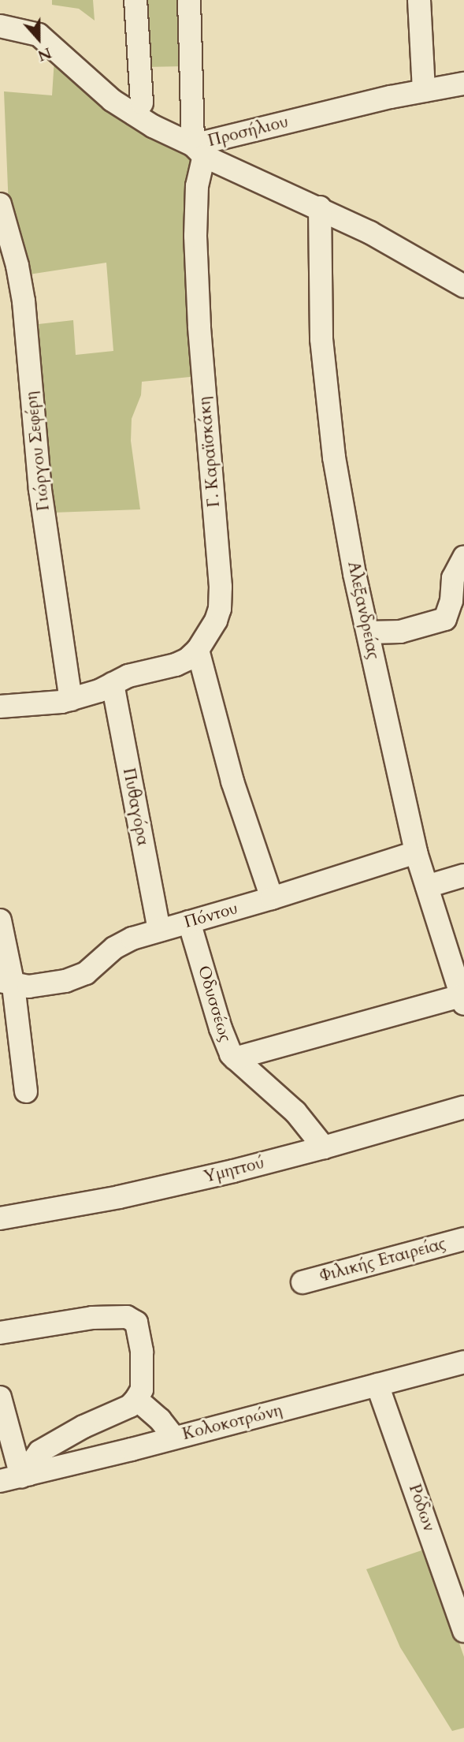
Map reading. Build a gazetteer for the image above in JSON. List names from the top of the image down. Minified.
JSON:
{"streets":{"street":["Προσήλιου","Γιώργου Σεφέρη","Γ. Καραϊσκάκη","Αλεξανδρείας","Πυθαγόρα","Πόντου","Οδυσσέως","Υμηττού","Φιλικής Εταιρείας","Κολοκοτρώνη","Ρόδων"]},"crossings":[["Προσήλιου","Γ. Καραϊσκάκη"],["Γιώργου Σεφέρη","Γ. Καραϊσκάκη"],["Γ. Καραϊσκάκη","Πυθαγόρα"],["Αλεξανδρείας","Πόντου"],["Πυθαγόρα","Πόντου"],["Πόντου","Οδυσσέως"],["Οδυσσέως","Υμηττού"],["Κολοκοτρώνη","Ρόδων"]],"north":"bottom"}
